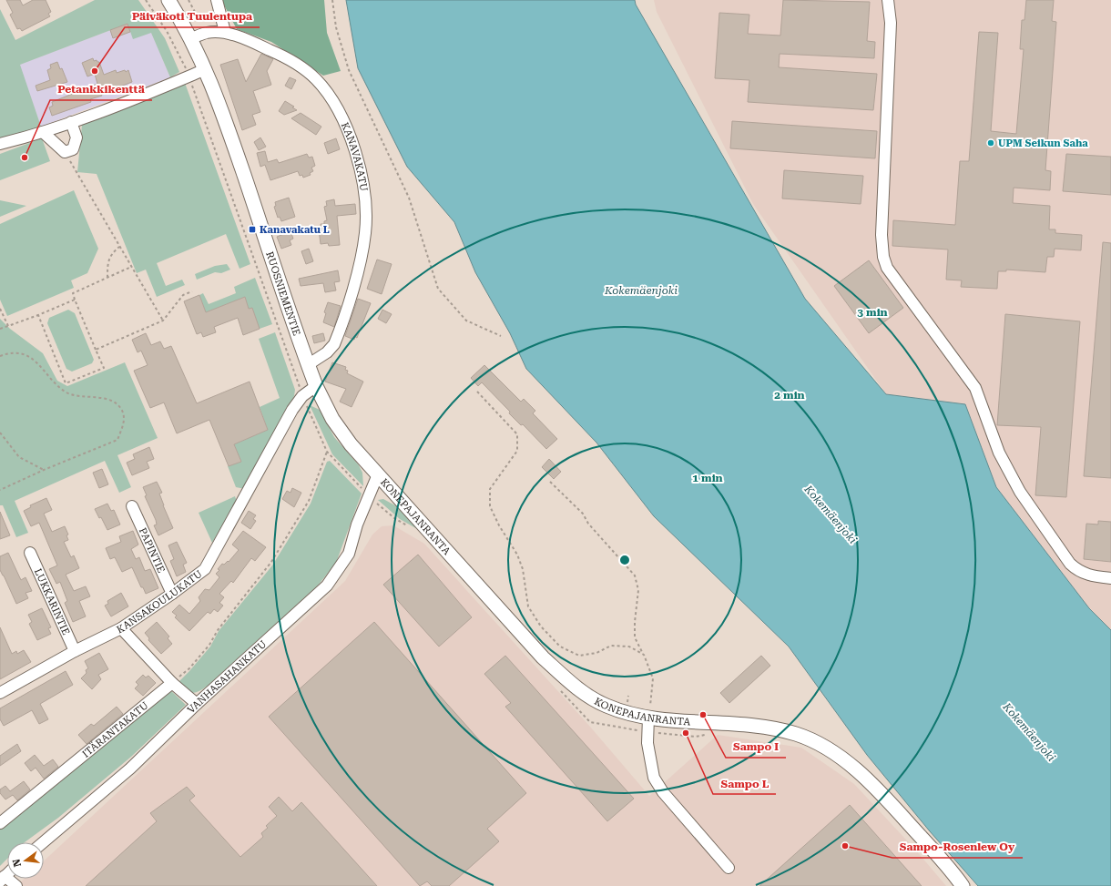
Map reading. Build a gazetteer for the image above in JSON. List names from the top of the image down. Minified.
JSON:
{"streets":{"main road":["RUOSNIEMENTIE","KONEPAJANRANTA"],"street":["KANAVAKATU","PAPINTIE","KANSAKOULUKATU","LUKKARINTIE","VANHASAHANKATU","ITÄRANTAKATU"]},"crossings":[["KANAVAKATU","RUOSNIEMENTIE"],["RUOSNIEMENTIE","KONEPAJANRANTA"],["RUOSNIEMENTIE","KANSAKOULUKATU"],["RUOSNIEMENTIE","VANHASAHANKATU"],["KONEPAJANRANTA","VANHASAHANKATU"],["PAPINTIE","KANSAKOULUKATU"],["KANSAKOULUKATU","LUKKARINTIE"]],"water":["Kokemäenjoki"],"places":{"other":["Päiväkoti Tuulentupa","UPM Seikun Saha","Petankkikenttä","Sampo I","Sampo L","Sampo-Rosenlew Oy"],"transit":["Kanavakatu L"]},"north":"left","rings":["3 min","2 min","1 min"]}
